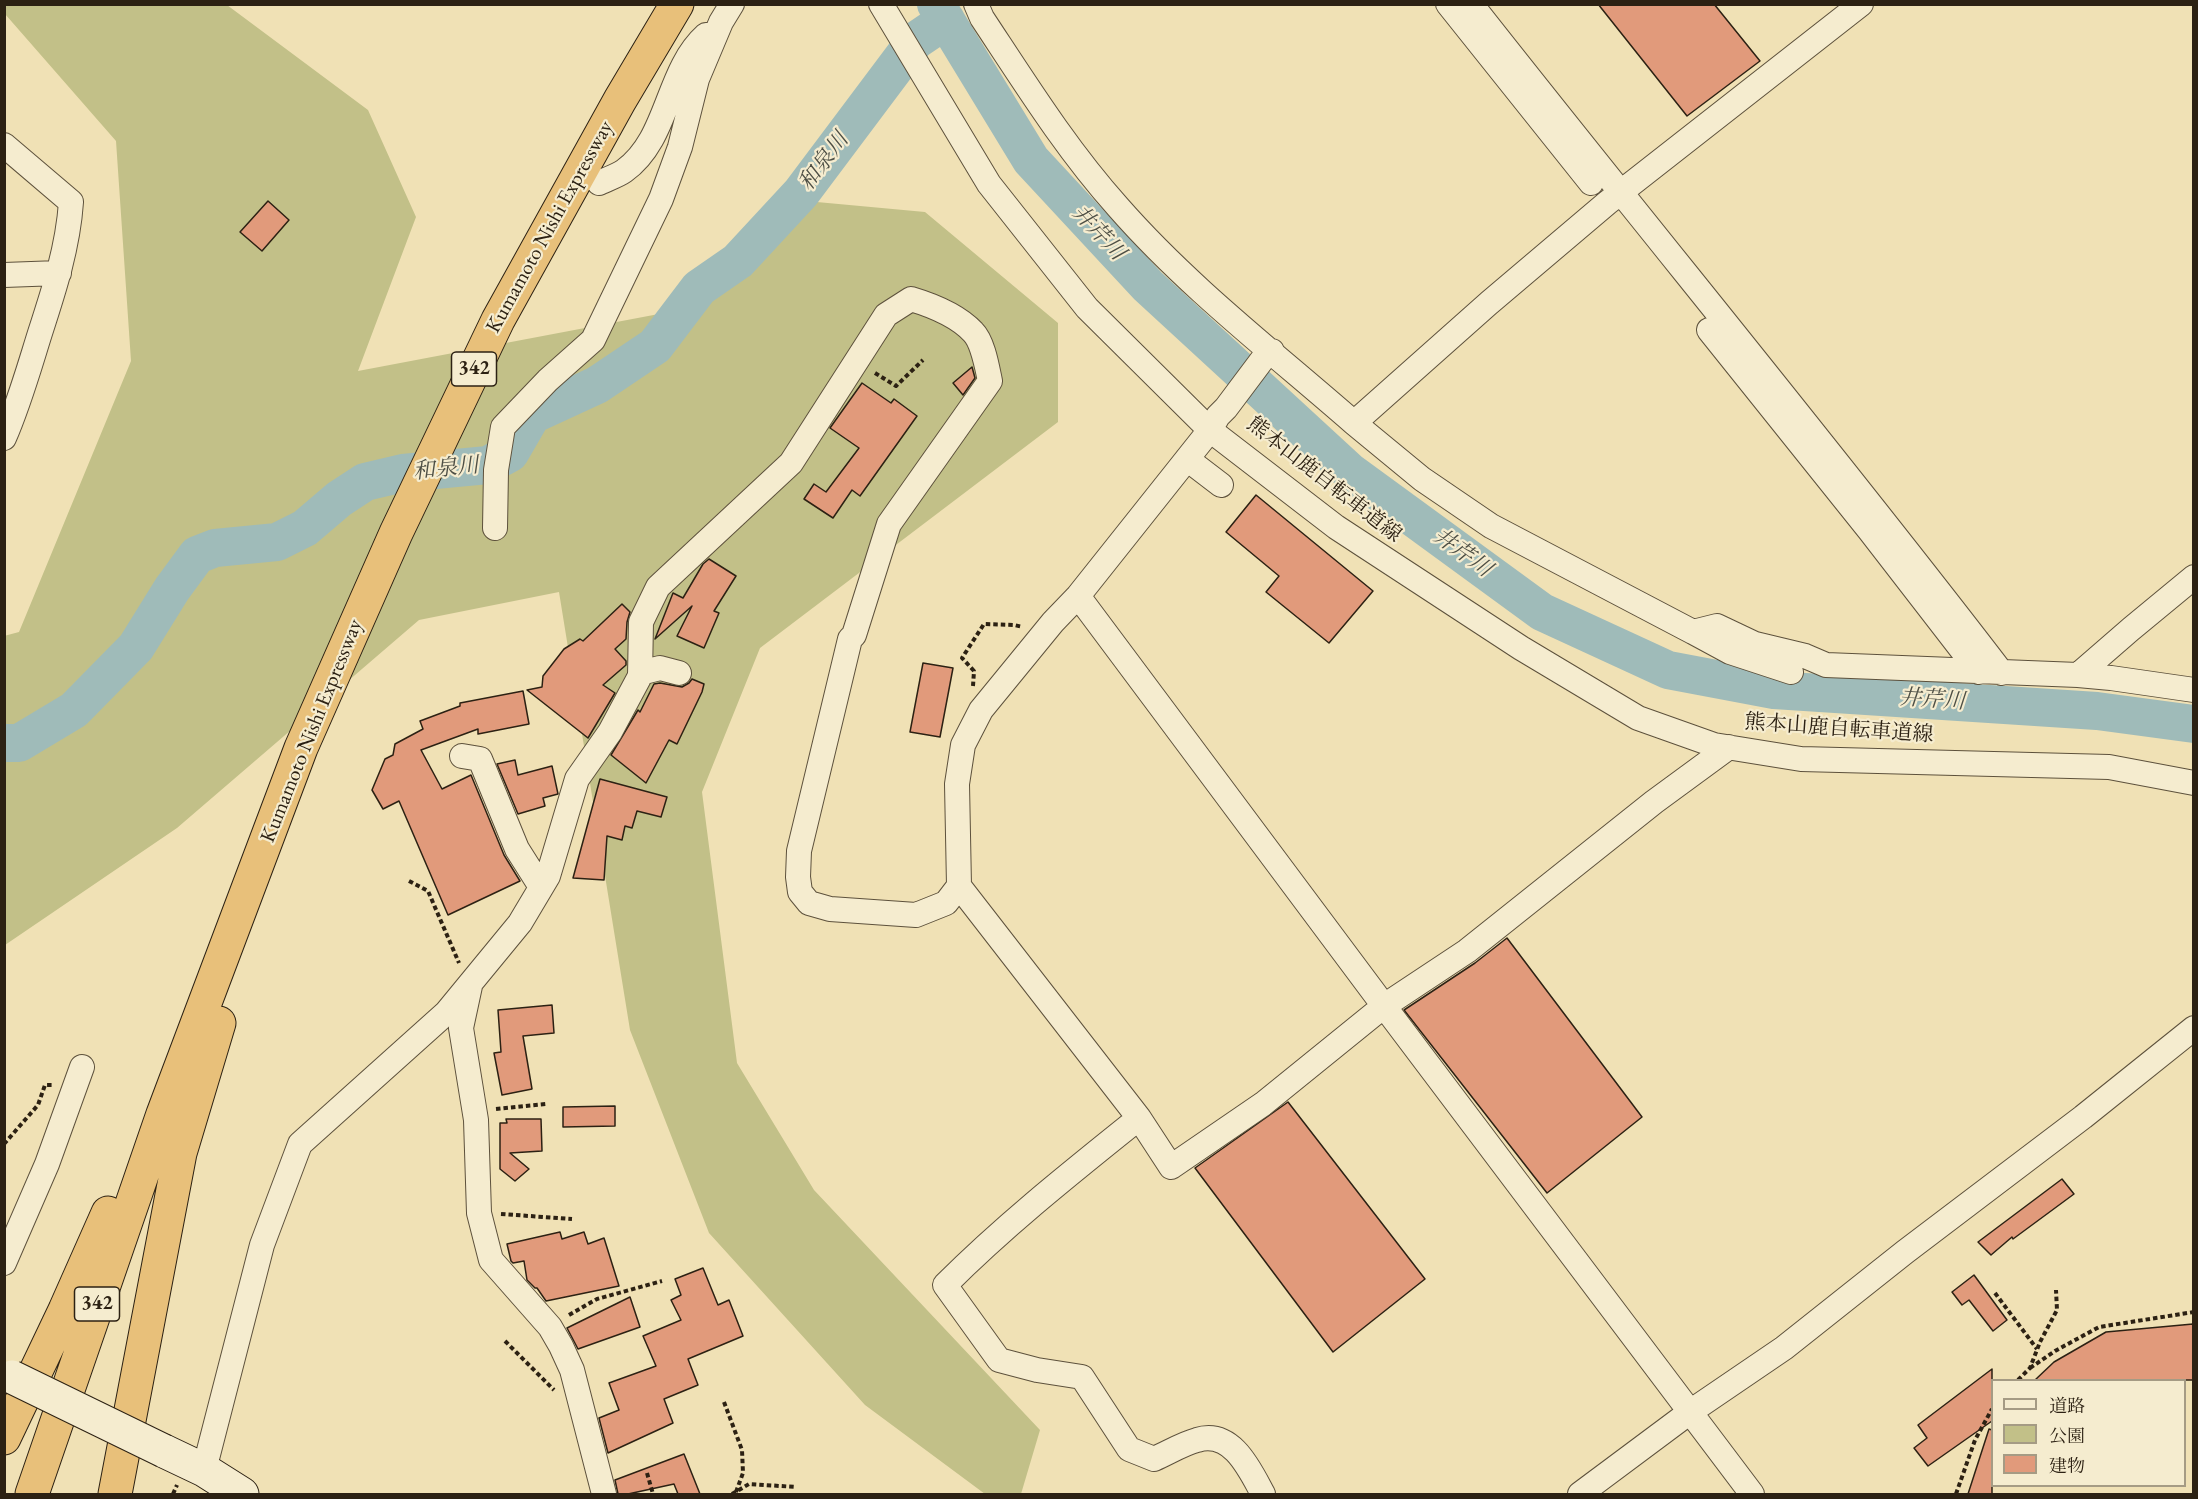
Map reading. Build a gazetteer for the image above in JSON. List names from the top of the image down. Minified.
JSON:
{"streets":{"highway":["Kumamoto Nishi Expressway","342"]},"water":["和泉川","井芹川"],"legend":["道路","公園","建物"]}
